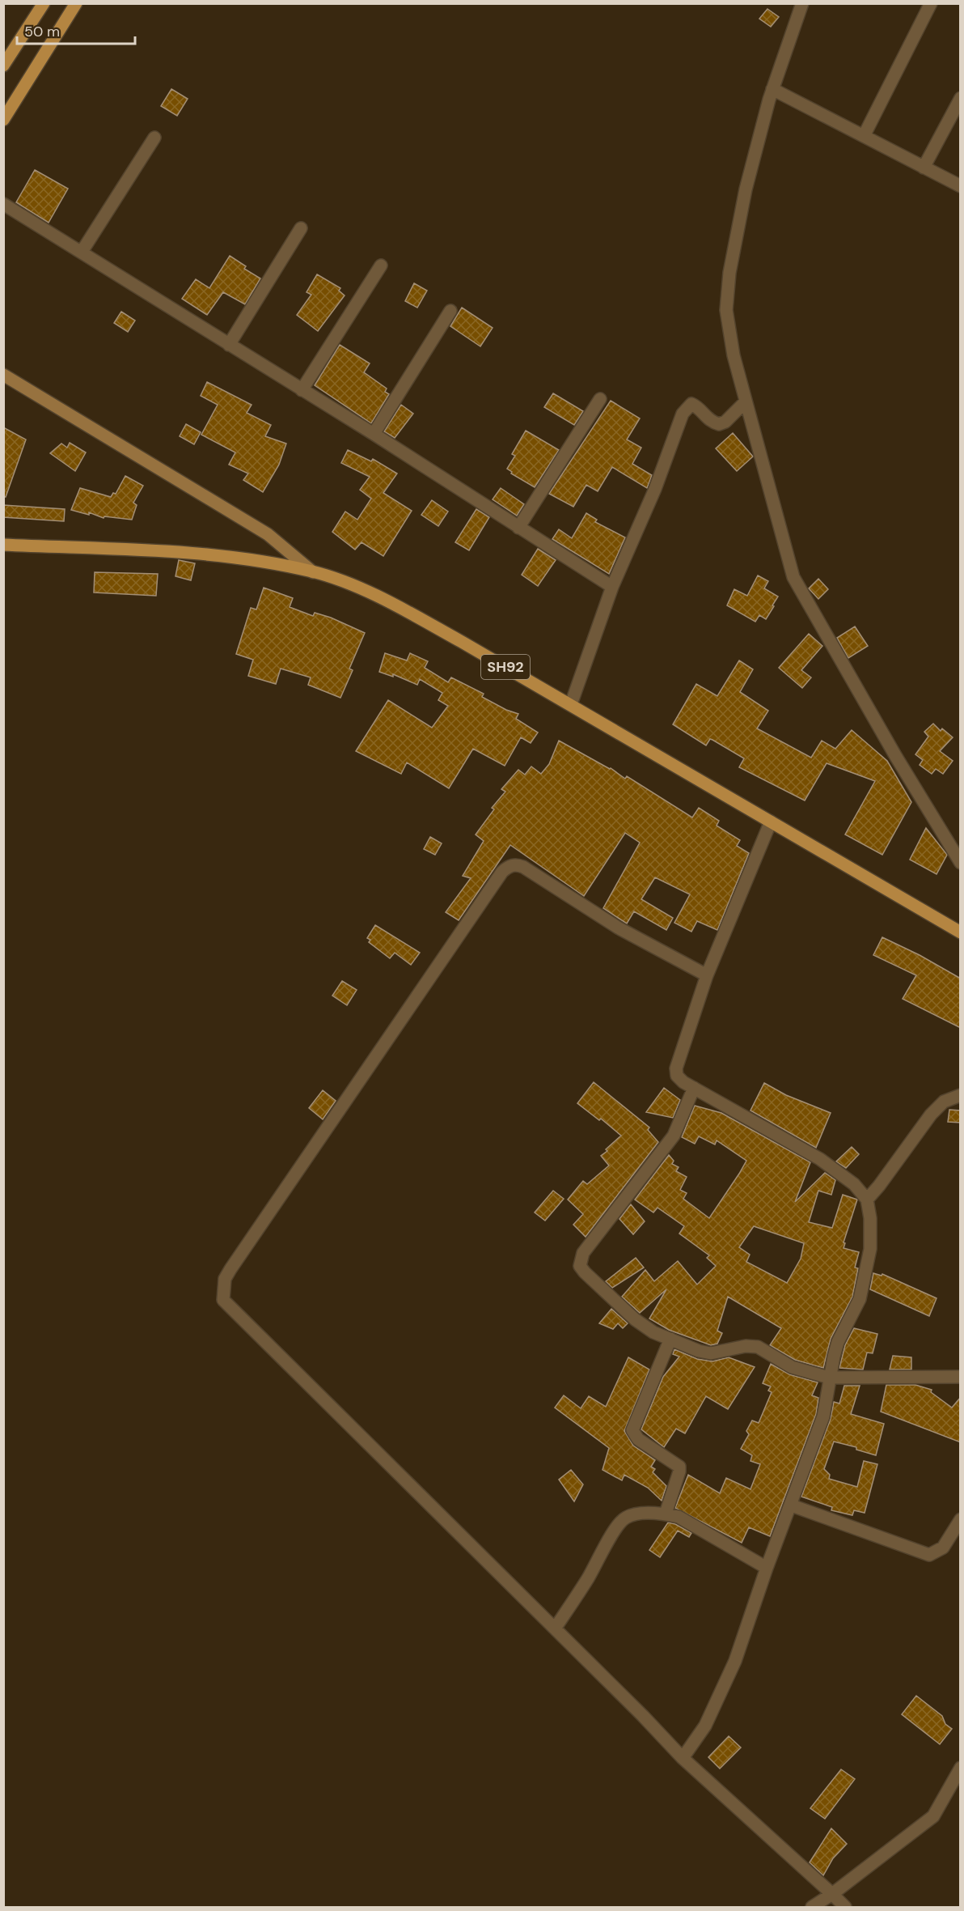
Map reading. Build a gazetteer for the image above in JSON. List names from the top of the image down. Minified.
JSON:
{"streets":{"main road":["SH92"]},"scale_bar":"50 m"}
